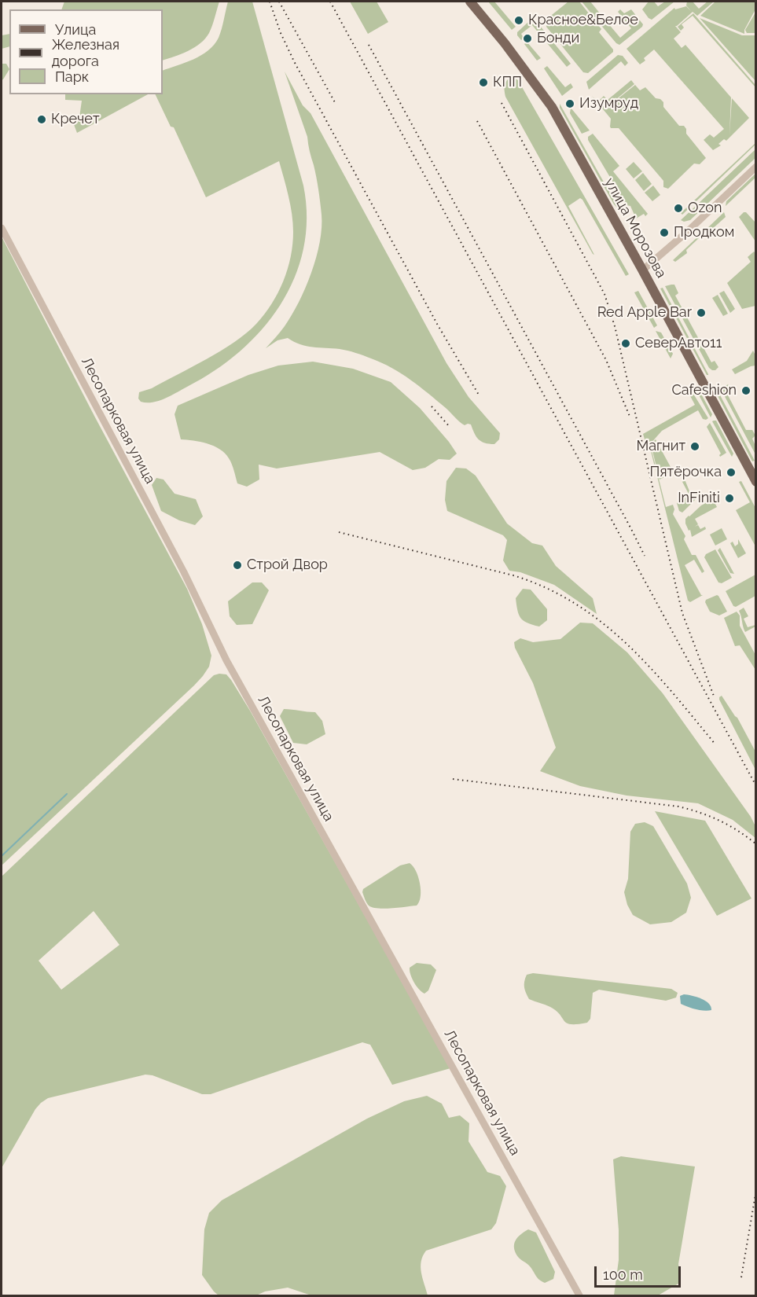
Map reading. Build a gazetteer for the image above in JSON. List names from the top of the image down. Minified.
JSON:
{"streets":{"main road":["улица Морозова"],"street":["Лесопарковая улица"]},"places":["Красное&Белое","Бонди","КПП","Изумруд","Кречет","Ozon","Продком","Red Apple Bar","СеверАвто11","Cafeshion","Магнит","Пятёрочка","InFiniti","Строй Двор"],"legend":["Улица","Железная дорога","Парк"],"scale_bar":"100 m"}
